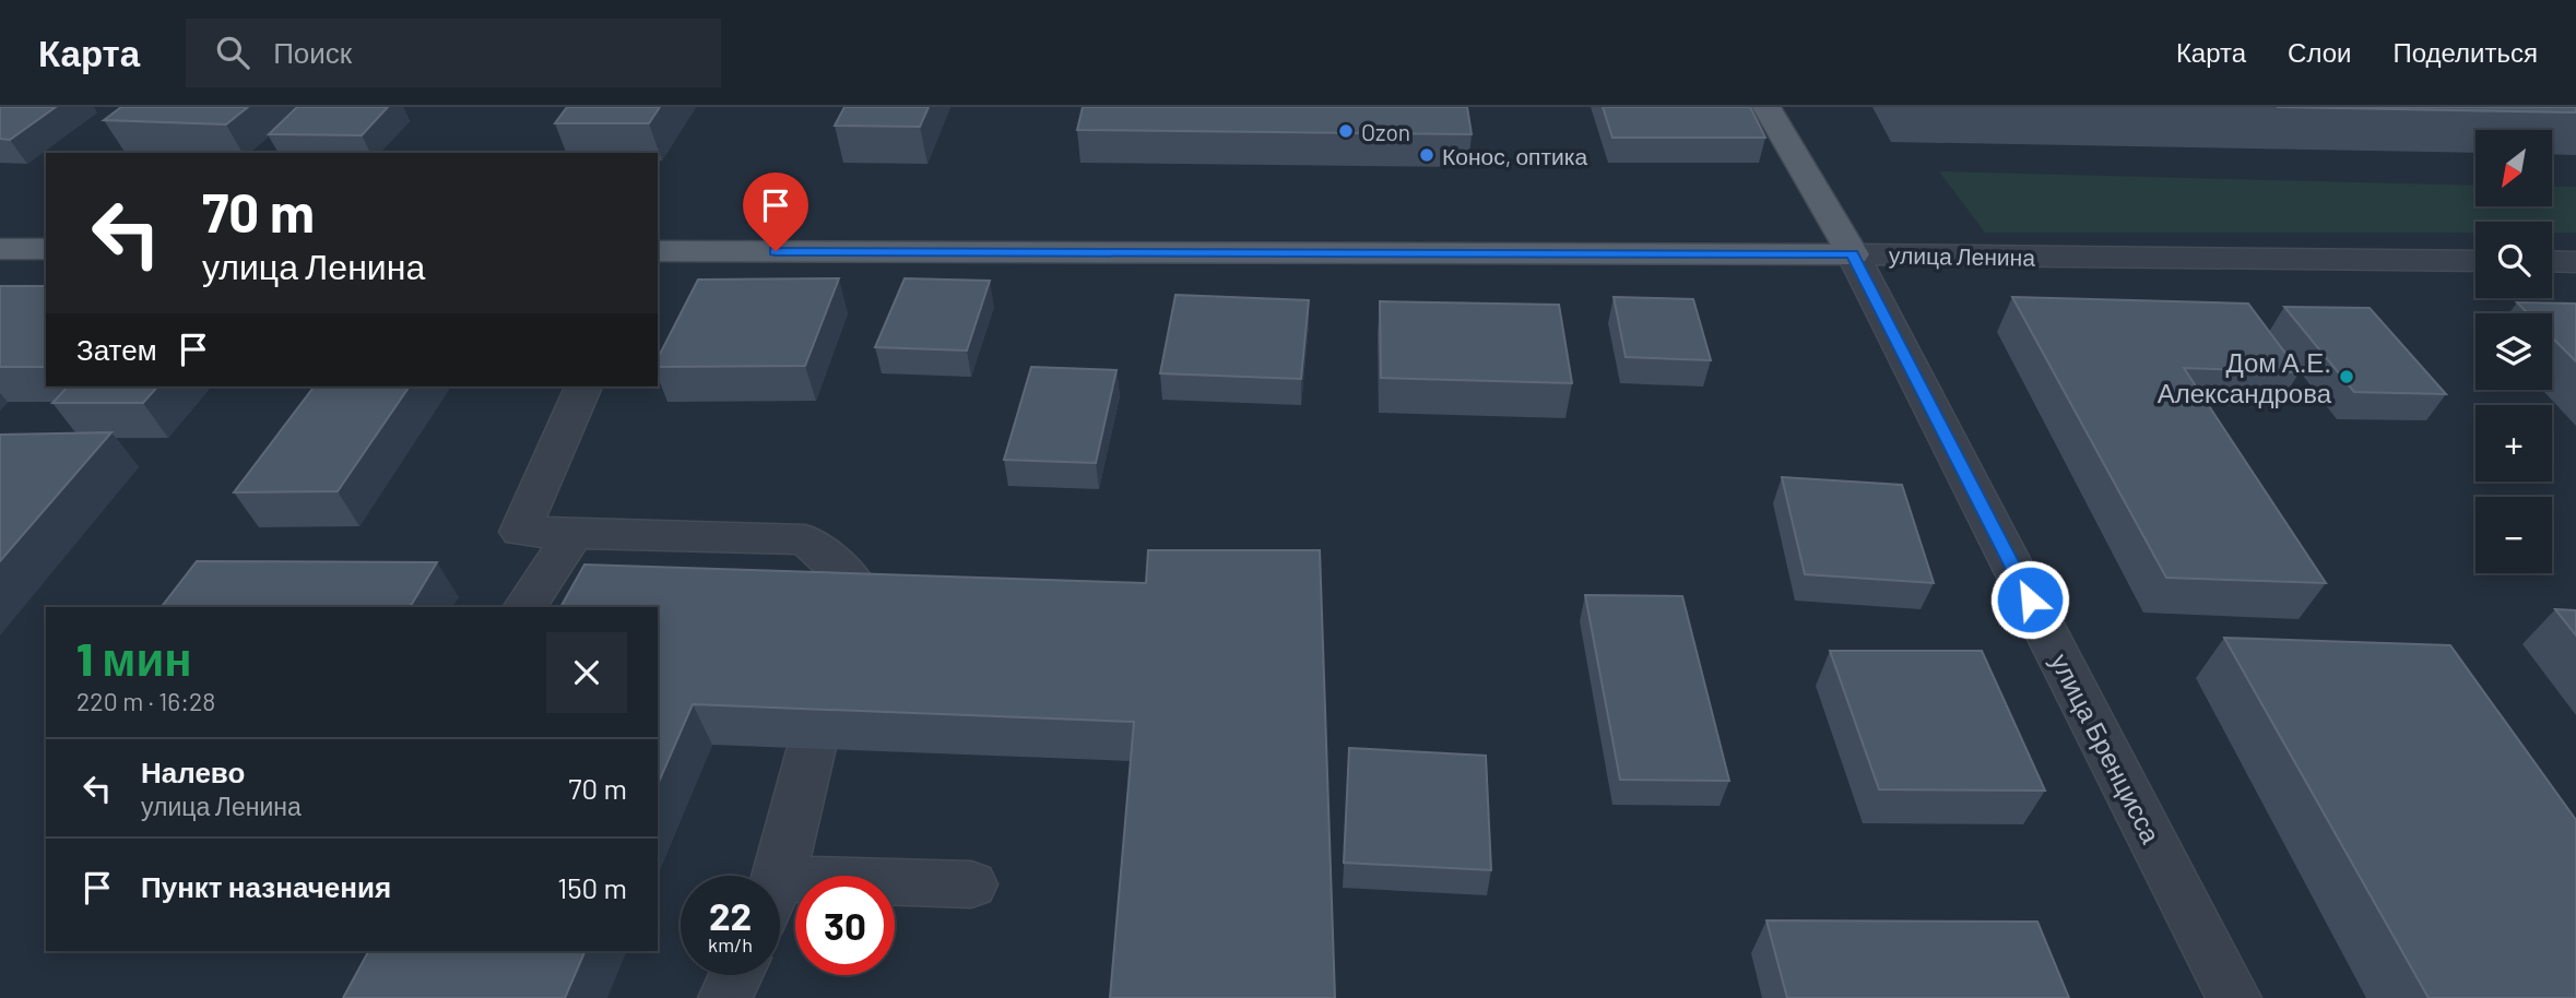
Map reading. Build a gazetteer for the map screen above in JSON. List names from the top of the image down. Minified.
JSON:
{"streets":{"main road":["улица Ленина"],"street":["улица Бренцисса"]},"crossings":[["улица Ленина","улица Бренцисса"]],"places":["Ozon","Конос, оптика","Дом А.Е. Александрова"],"north":"bottom left","page":{"header":"Карта","search":"Поиск","nav":["Карта","Слои","Поделиться"],"map_buttons":["+","−"],"turn":["70 m","улица Ленина"],"then":"Затем","heading":["1 мин","220 m · 16:28"],"list":[{"name":"Налево","note":"улица Ленина","value":"70 m"},{"name":"Пункт назначения","value":"150 m"}],"speed":"22 km/h","limit":"30"}}
